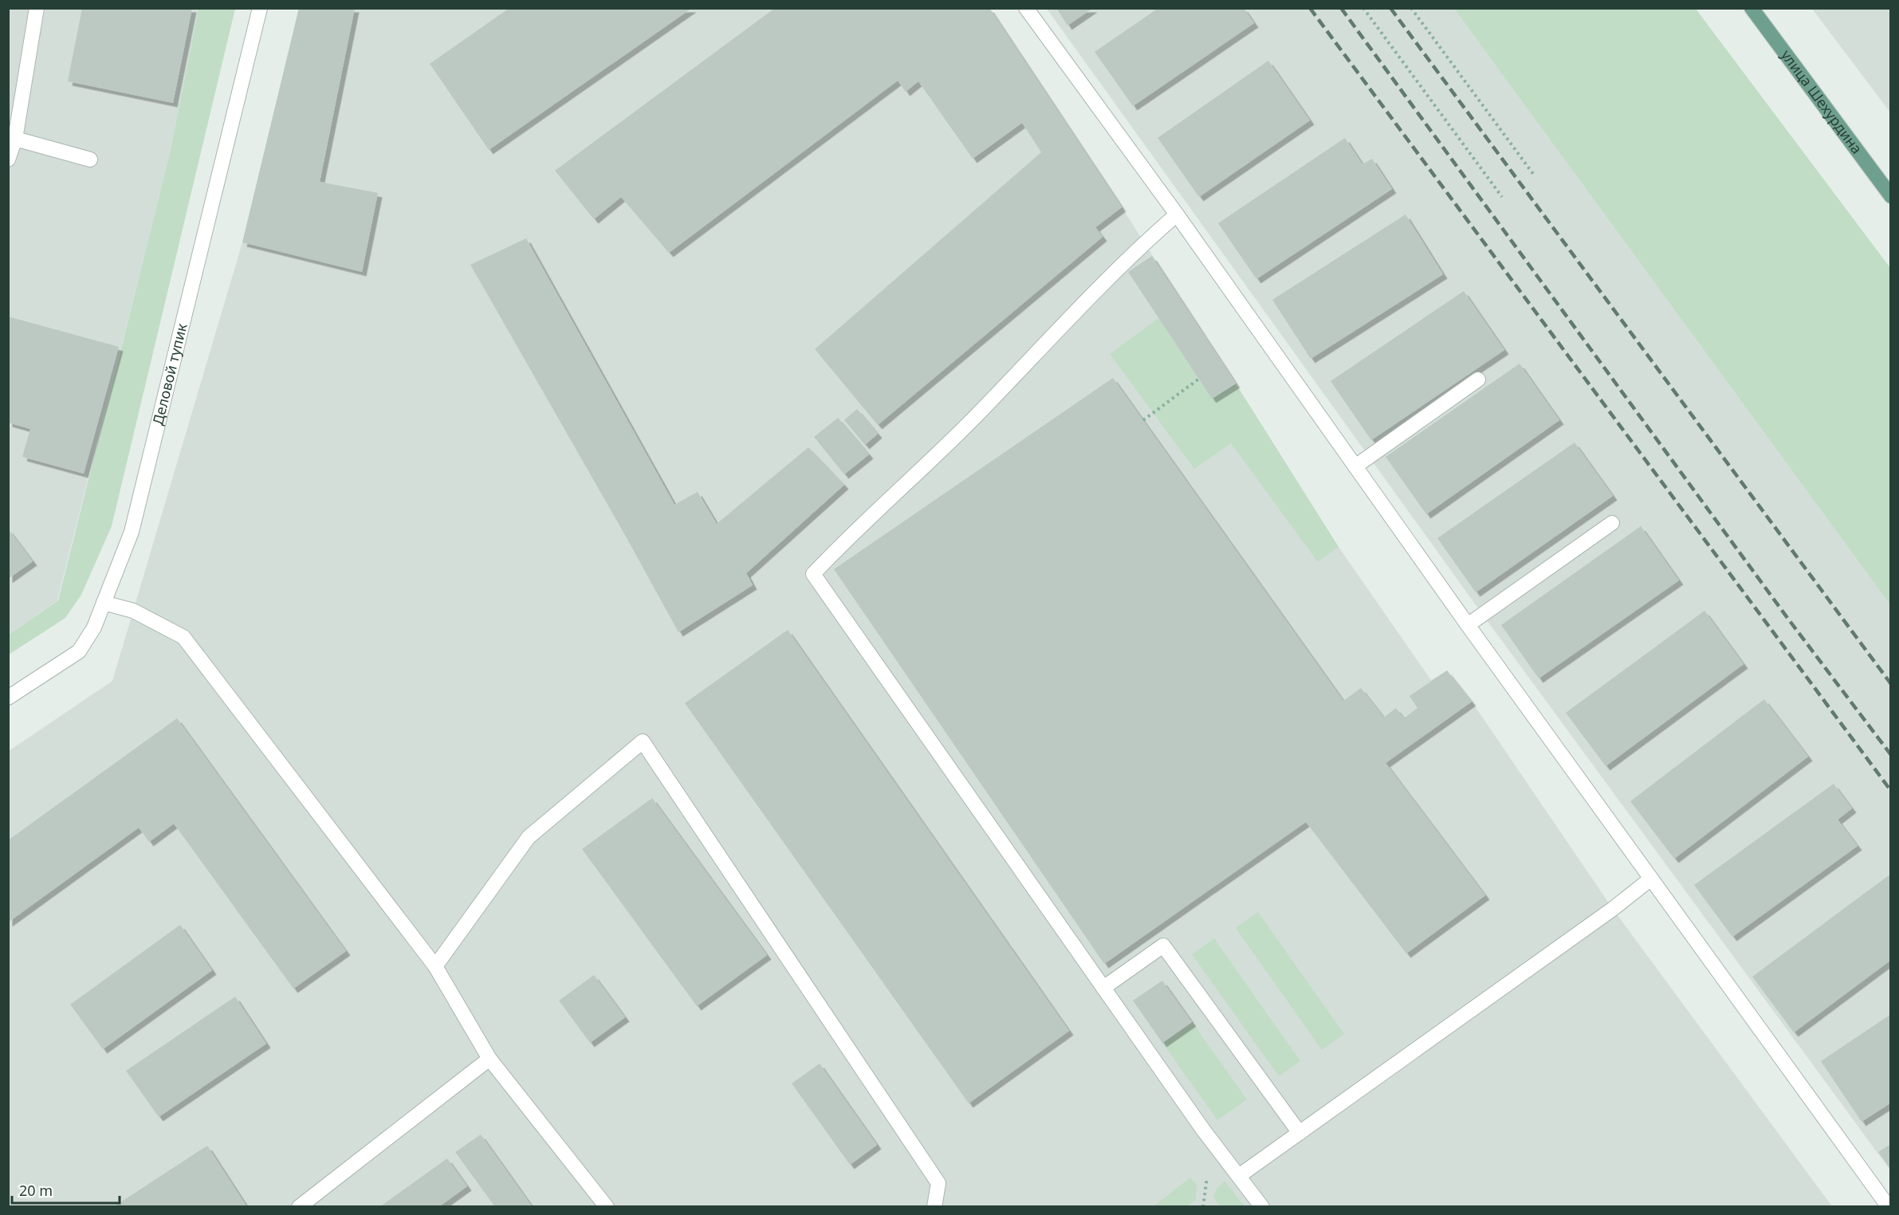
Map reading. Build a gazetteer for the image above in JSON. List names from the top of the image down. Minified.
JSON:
{"streets":{"main road":["улица Шехурдина"],"street":["Деловой тупик"]},"scale_bar":"20 m"}
